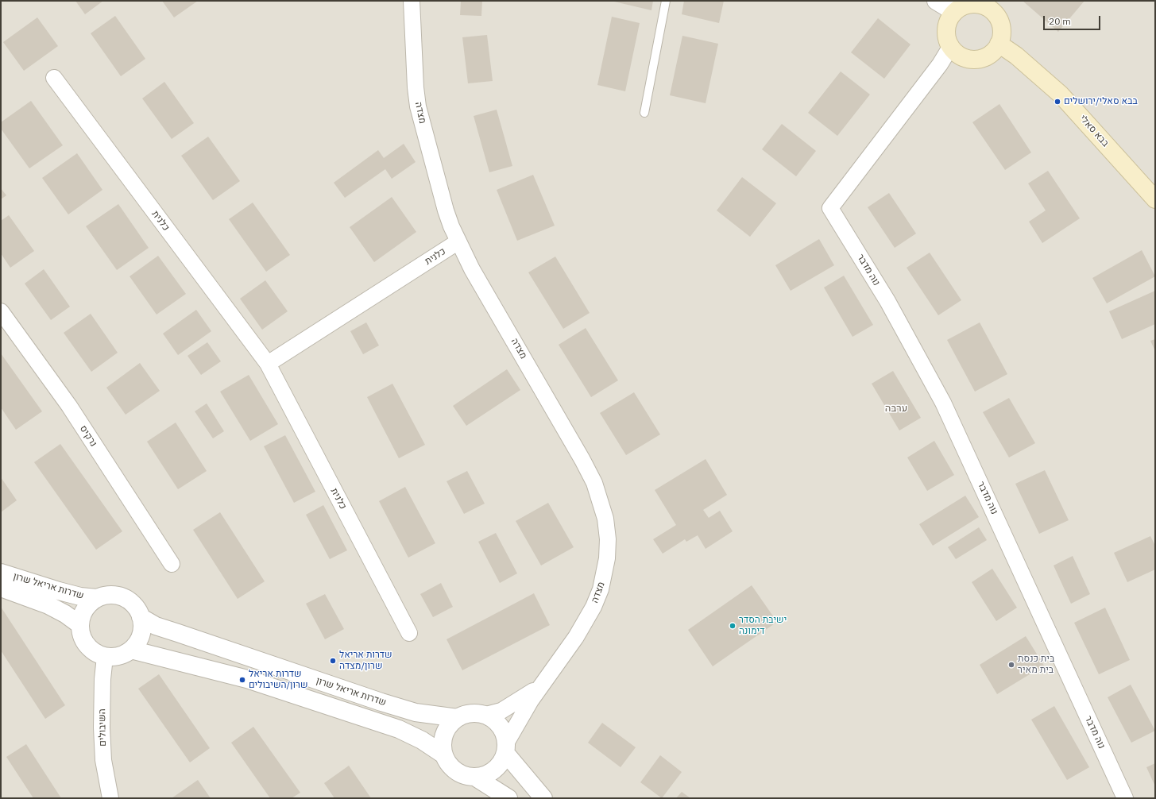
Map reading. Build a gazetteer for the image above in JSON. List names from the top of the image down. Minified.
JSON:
{"streets":{"main road":["בבא סאלי"],"street":["מצדה","כלנית","נוה מדבר","נרקיס","שדרות אריאל שרון","השיבולים"]},"crossings":[["מצדה","כלנית"],["מצדה","שדרות אריאל שרון"],["בבא סאלי","נוה מדבר"],["שדרות אריאל שרון","השיבולים"]],"districts":["ערבה"],"places":["בבא סאלי/ירושלים","ישיבת הסדר דימונה","שדרות אריאל שרון/מצדה","בית כנסת בית מאיר","שדרות אריאל שרון/השיבולים"],"scale_bar":"20 m"}
